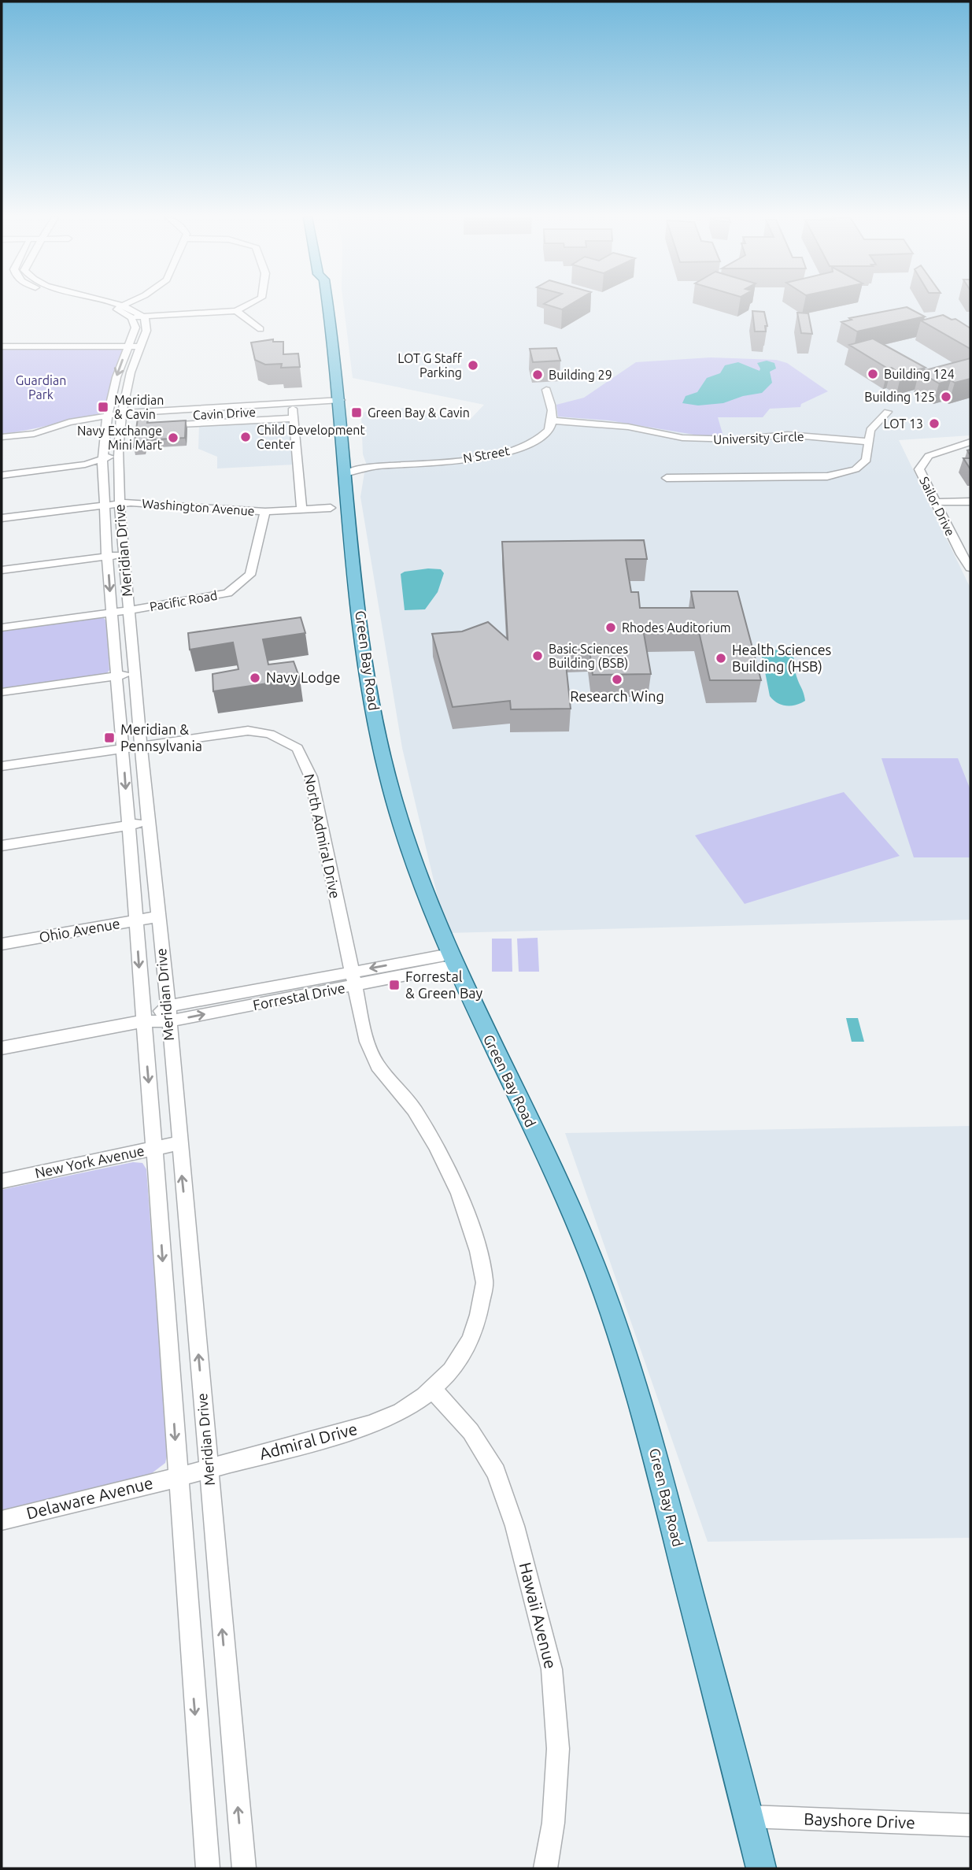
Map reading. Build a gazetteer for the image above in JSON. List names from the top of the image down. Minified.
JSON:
{"streets":{"main road":["Green Bay Road"],"street":["Cavin Drive","University Circle","N Street","Sailor Drive","Washington Avenue","Meridian Drive","Pacific Road","North Admiral Drive","Ohio Avenue","Forrestal Drive","New York Avenue","Admiral Drive","Delaware Avenue","Hawaii Avenue","Bayshore Drive"]},"crossings":[["Cavin Drive","Meridian Drive"],["Cavin Drive","Green Bay Road"],["University Circle","N Street"],["N Street","Green Bay Road"],["Washington Avenue","Meridian Drive"],["Washington Avenue","Pacific Road"],["Meridian Drive","Pacific Road"],["Meridian Drive","North Admiral Drive"],["Meridian Drive","Ohio Avenue"],["Meridian Drive","Forrestal Drive"],["Meridian Drive","New York Avenue"],["Meridian Drive","Admiral Drive"],["Meridian Drive","Delaware Avenue"],["Green Bay Road","Forrestal Drive"],["Green Bay Road","Bayshore Drive"],["North Admiral Drive","Forrestal Drive"],["North Admiral Drive","Admiral Drive"],["North Admiral Drive","Hawaii Avenue"],["Admiral Drive","Delaware Avenue"],["Admiral Drive","Hawaii Avenue"]],"parks":["Guardian Park"],"places":{"other":["LOT G Staff Parking","Building 124","Building 29","Building 125","LOT 13","Child Development Center","Navy Exchange Mini Mart","Rhodes Auditorium","Basic Sciences Building (BSB)","Health Sciences Building (HSB)","Navy Lodge","Research Wing"],"transit":["Meridian & Cavin","Green Bay & Cavin","Meridian & Pennsylvania","Forrestal & Green Bay"]}}
